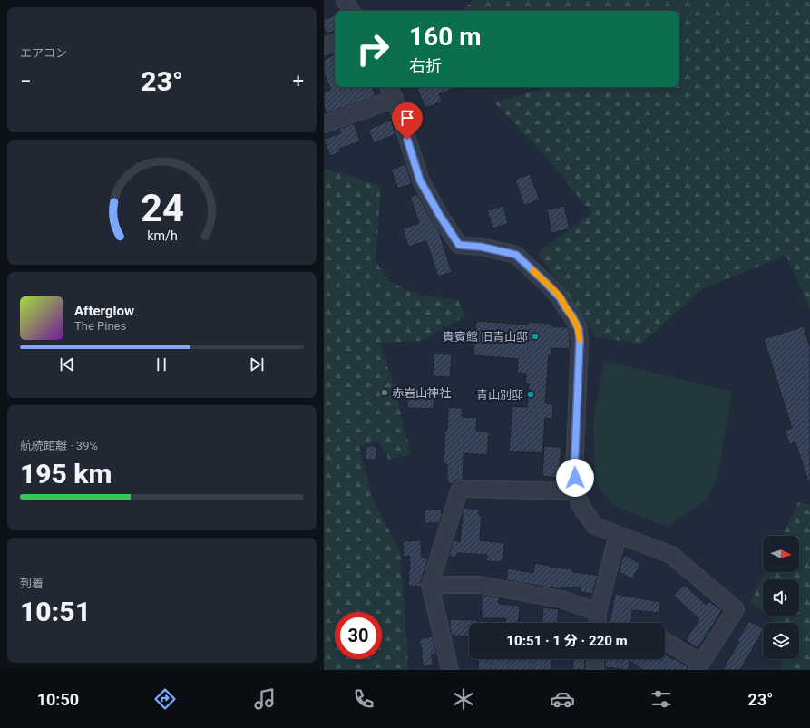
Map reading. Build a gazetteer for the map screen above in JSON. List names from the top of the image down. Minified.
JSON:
{"places":["貴賓館 旧青山邸","赤岩山神社","青山別邸"],"north":"right","page":{"tile":["エアコン",["航続距離 · 39%","195 km"],["到着","10:51"]],"turn":["160 m","右折"],"heat":["−","23°","+"],"song":["Afterglow","The Pines"],"limit":"30","trip":"10:51 · 1 分 · 220 m","tabs":["10:50","23°"],"gauge":["24","km/h"]}}
